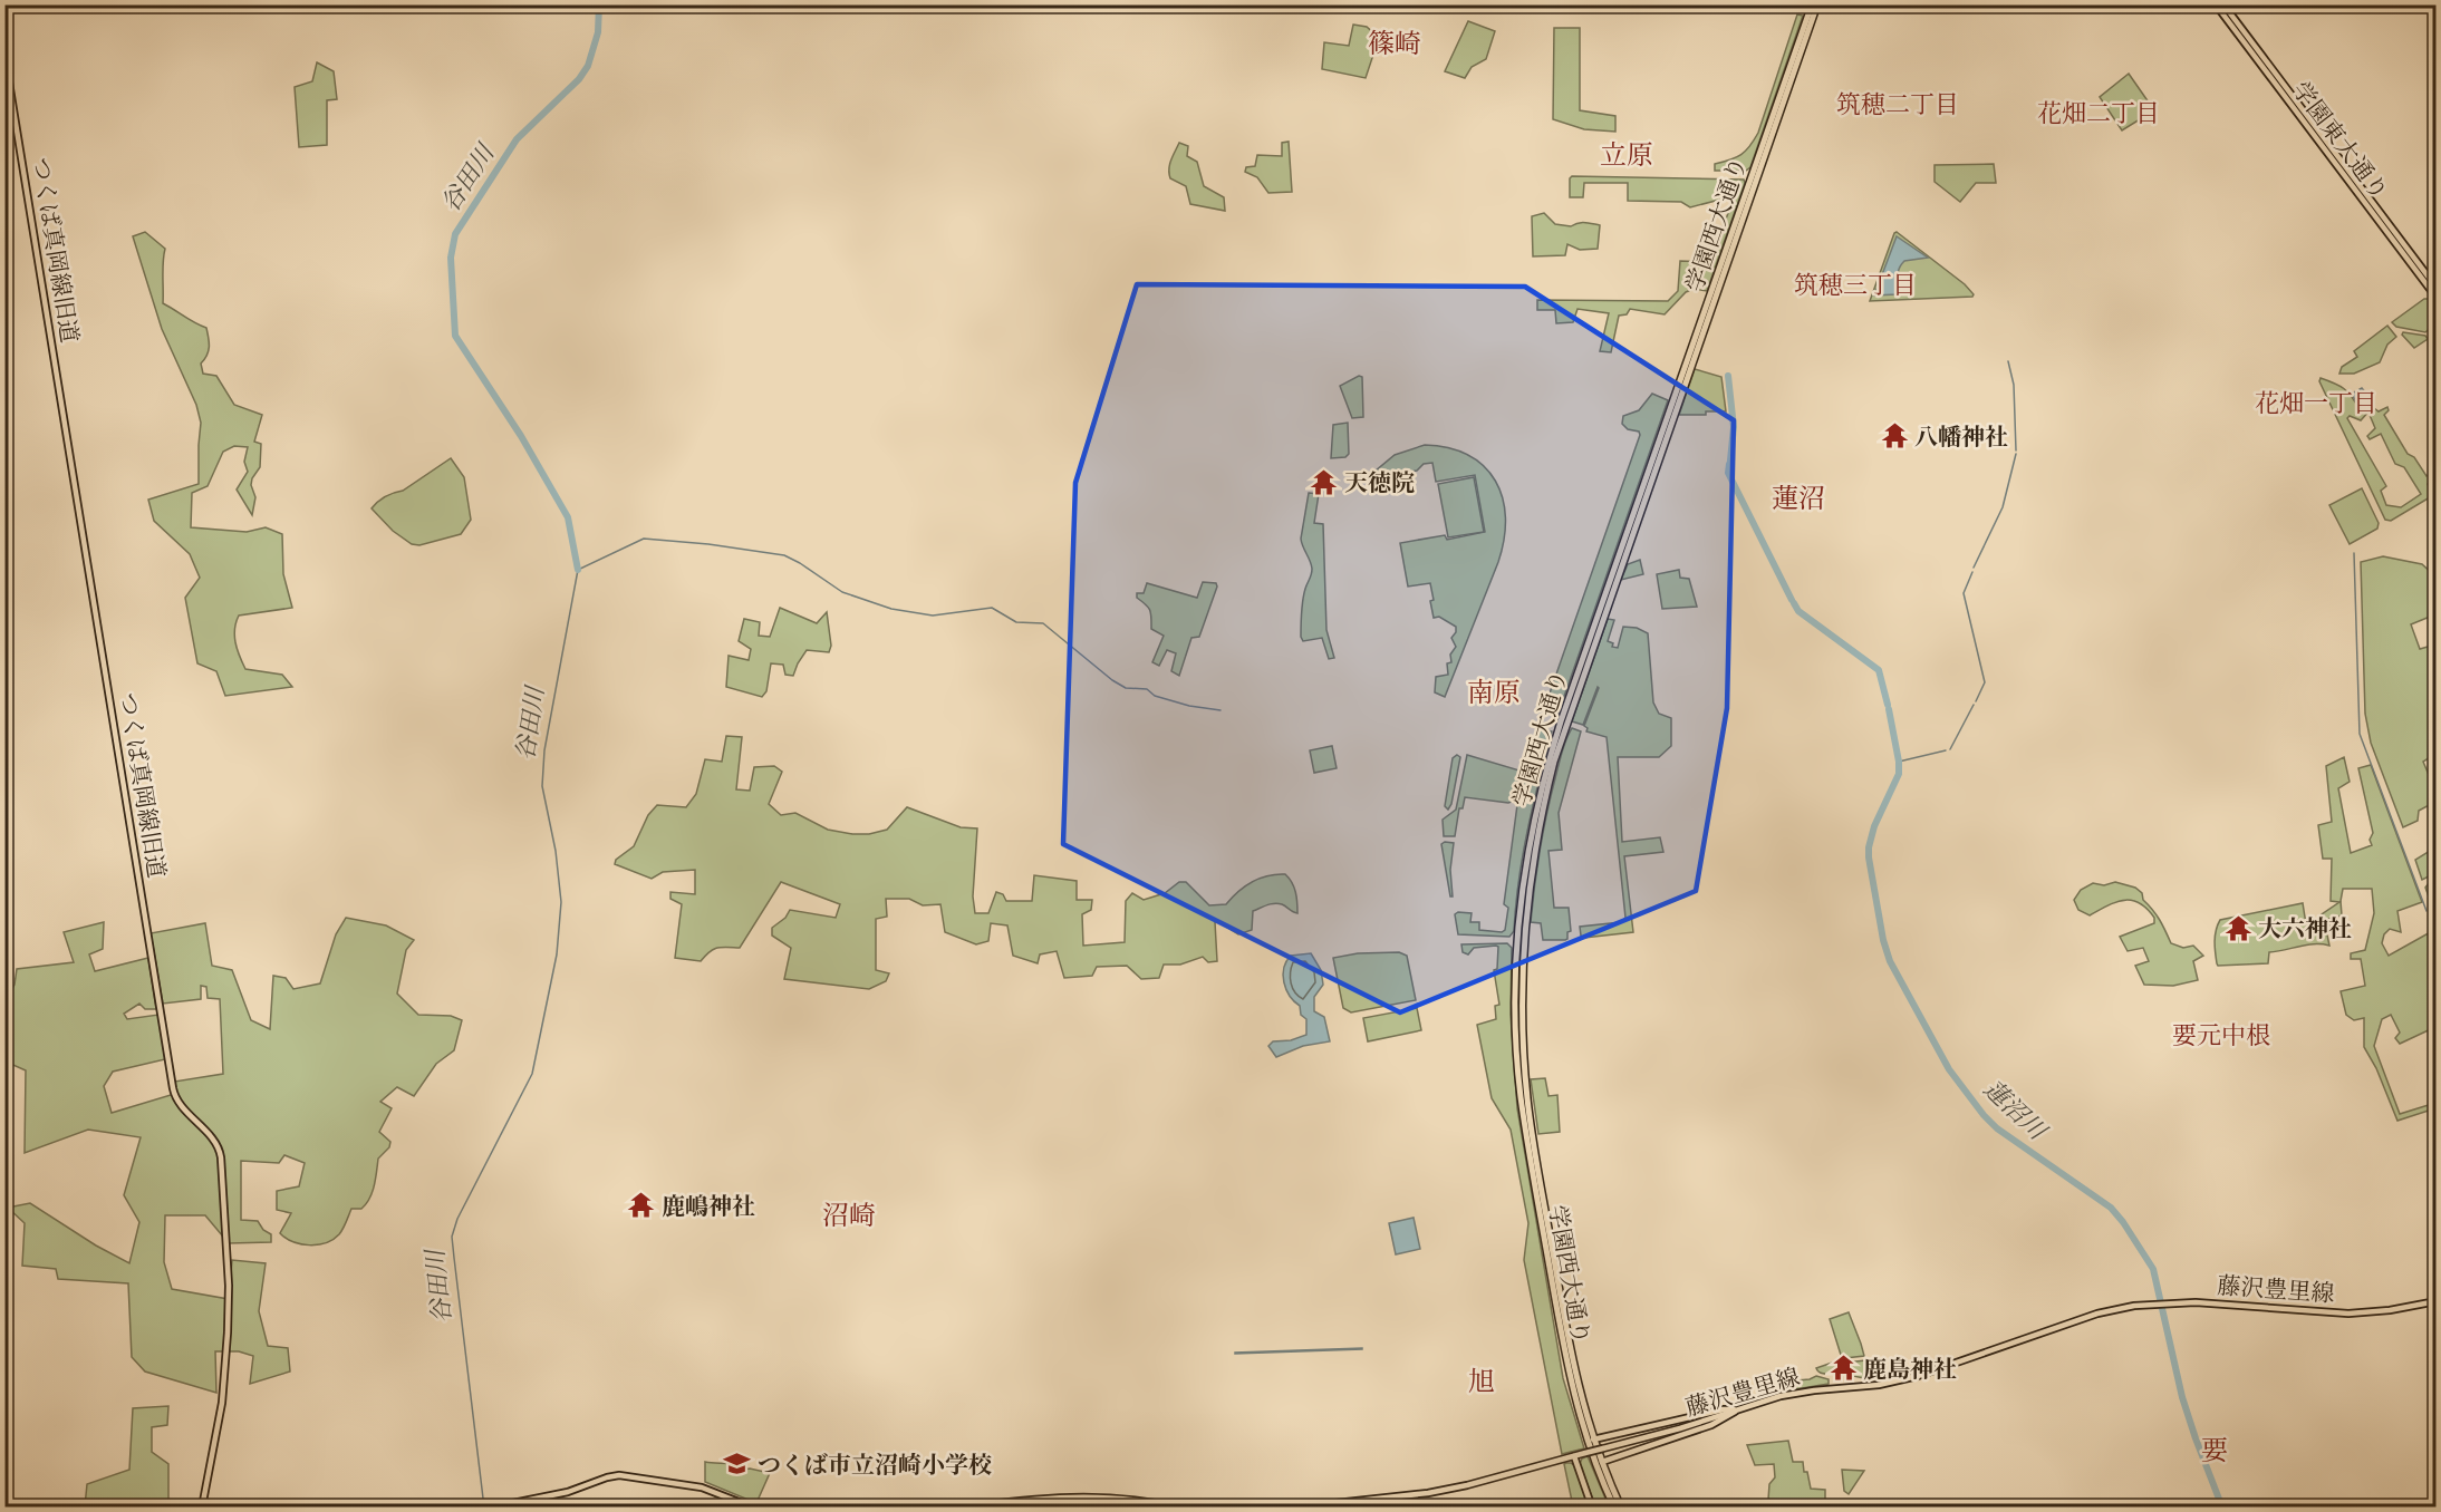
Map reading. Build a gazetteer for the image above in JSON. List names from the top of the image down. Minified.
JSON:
{"streets":{"highway":["学園西大通り"],"main road":["学園東大通り","つくば真岡線旧道","藤沢豊里線"]},"districts":["篠崎","筑穂二丁目","花畑二丁目","立原","筑穂三丁目","花畑一丁目","蓮沼","南原","要元中根","沼崎","旭","要"],"water":["谷田川","蓮沼川"],"places":{"temple":["八幡神社","天徳院","大六神社","鹿嶋神社","鹿島神社"],"school or university":["つくば市立沼崎小学校"]}}
